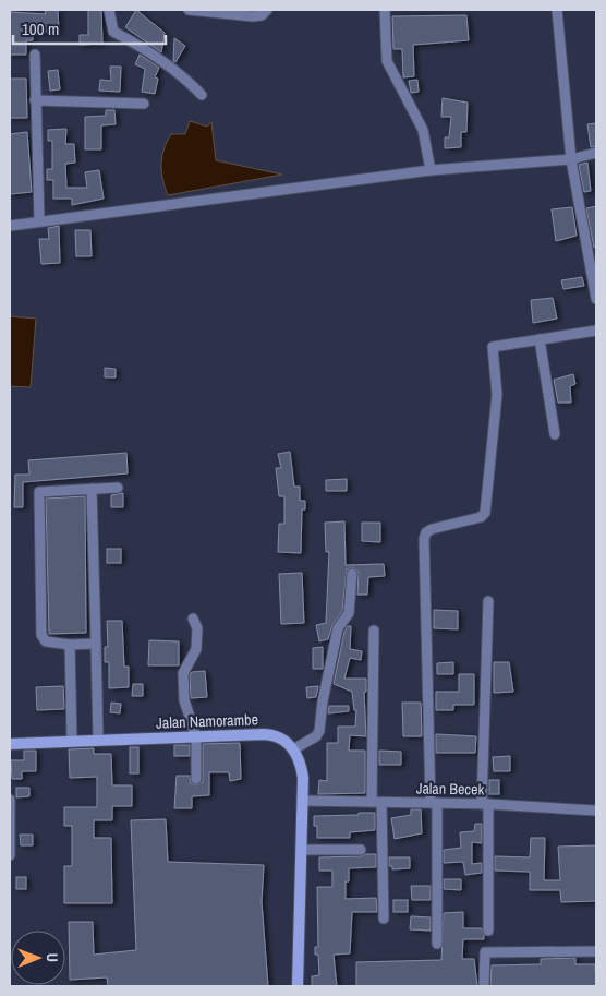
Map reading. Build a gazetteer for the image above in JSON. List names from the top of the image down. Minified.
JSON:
{"streets":{"main road":["Jalan Namorambe"],"street":["Jalan Becek"]},"scale_bar":"100 m","north":"right"}
